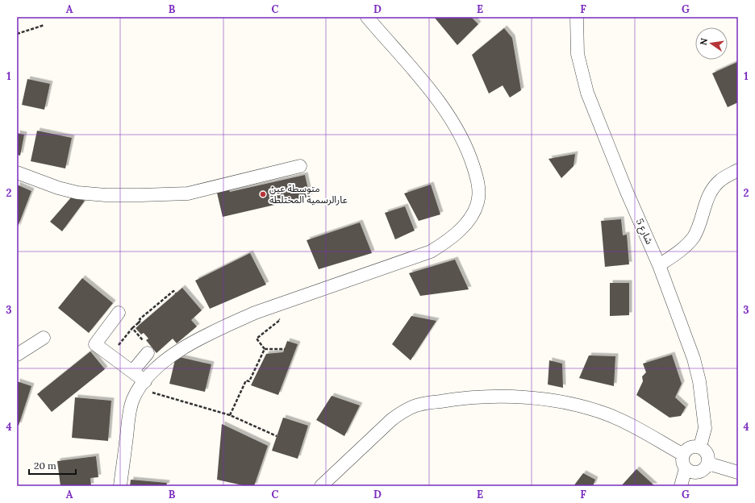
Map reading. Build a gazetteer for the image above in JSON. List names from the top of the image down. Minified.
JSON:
{"streets":{"street":["شارع 5"]},"places":["متوسطة عين عارالرسمية المختلطة"],"scale_bar":"20 m","north":"left","grid":{"columns":["A","B","C","D","E","F","G"],"rows":["1","2","3","4"]}}
